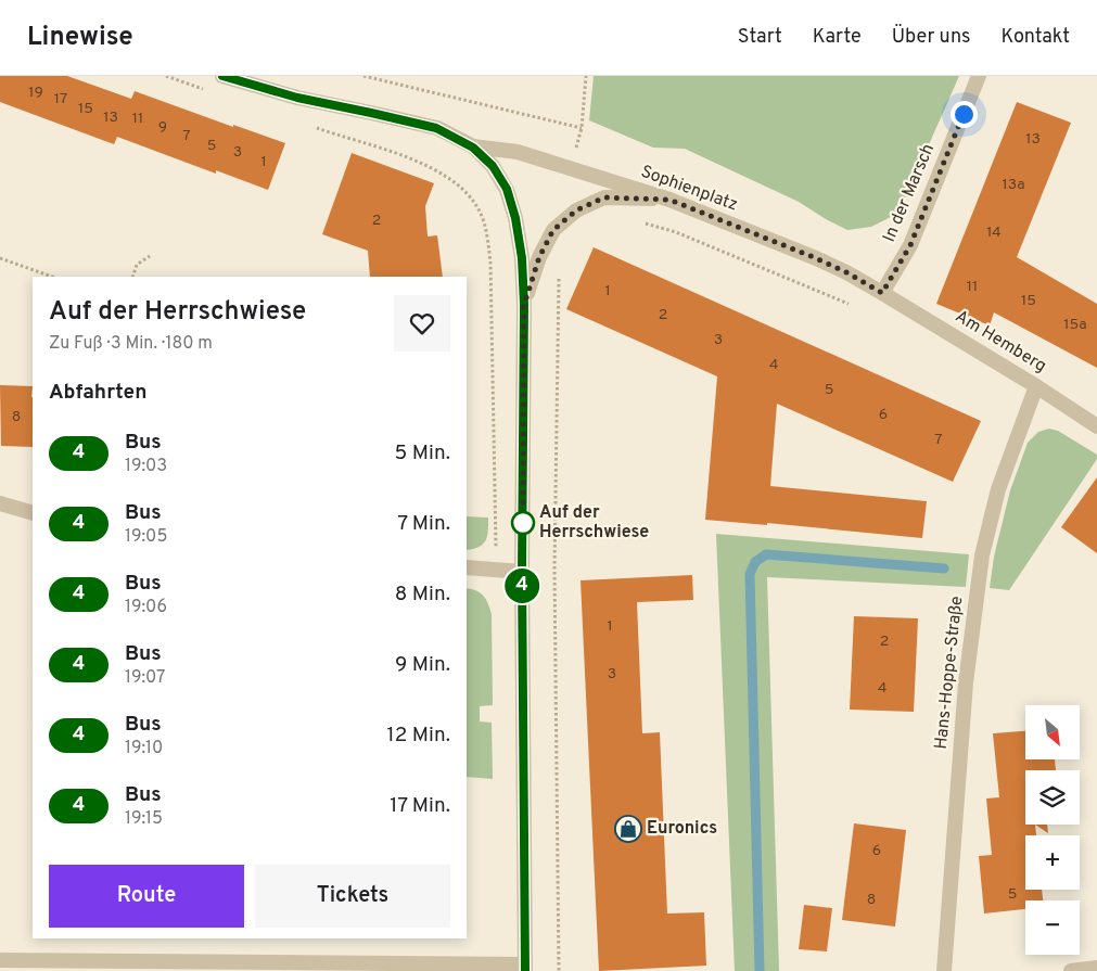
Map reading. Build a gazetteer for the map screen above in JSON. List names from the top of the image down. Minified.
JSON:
{"streets":{"street":["Sophienplatz","In der Marsch","Am Hemberg","Hans-Hoppe-Straße"]},"crossings":[["Sophienplatz","In der Marsch"],["Sophienplatz","Am Hemberg"],["In der Marsch","Am Hemberg"],["Am Hemberg","Hans-Hoppe-Straße"]],"places":{"other":["Auf der Herrschwiese"],"shop":["Euronics"]},"lines":["bus line 4"],"house_numbers":["19","17","15","13","11","9","7","13","5","3","1","13a","2","14","11","1","15","2","15a","3","4","5","6","8","7","1","2","3","4","6","5","8"],"north":"bottom right","page":{"header":"Linewise","nav":["Start","Karte","Über uns","Kontakt"],"on_map":"4","heading":[["Auf der Herrschwiese","Zu Fuß · 3 Min. · 180 m"],"Abfahrten"],"list":[{"mark":"4","name":"Bus","note":"19:03","value":"5 Min."},{"mark":"4","name":"Bus","note":"19:05","value":"7 Min."},{"mark":"4","name":"Bus","note":"19:06","value":"8 Min."},{"mark":"4","name":"Bus","note":"19:07","value":"9 Min."},{"mark":"4","name":"Bus","note":"19:10","value":"12 Min."},{"mark":"4","name":"Bus","note":"19:15","value":"17 Min."}],"map_buttons":["+","−"],"buttons":["Route","Tickets"]}}
